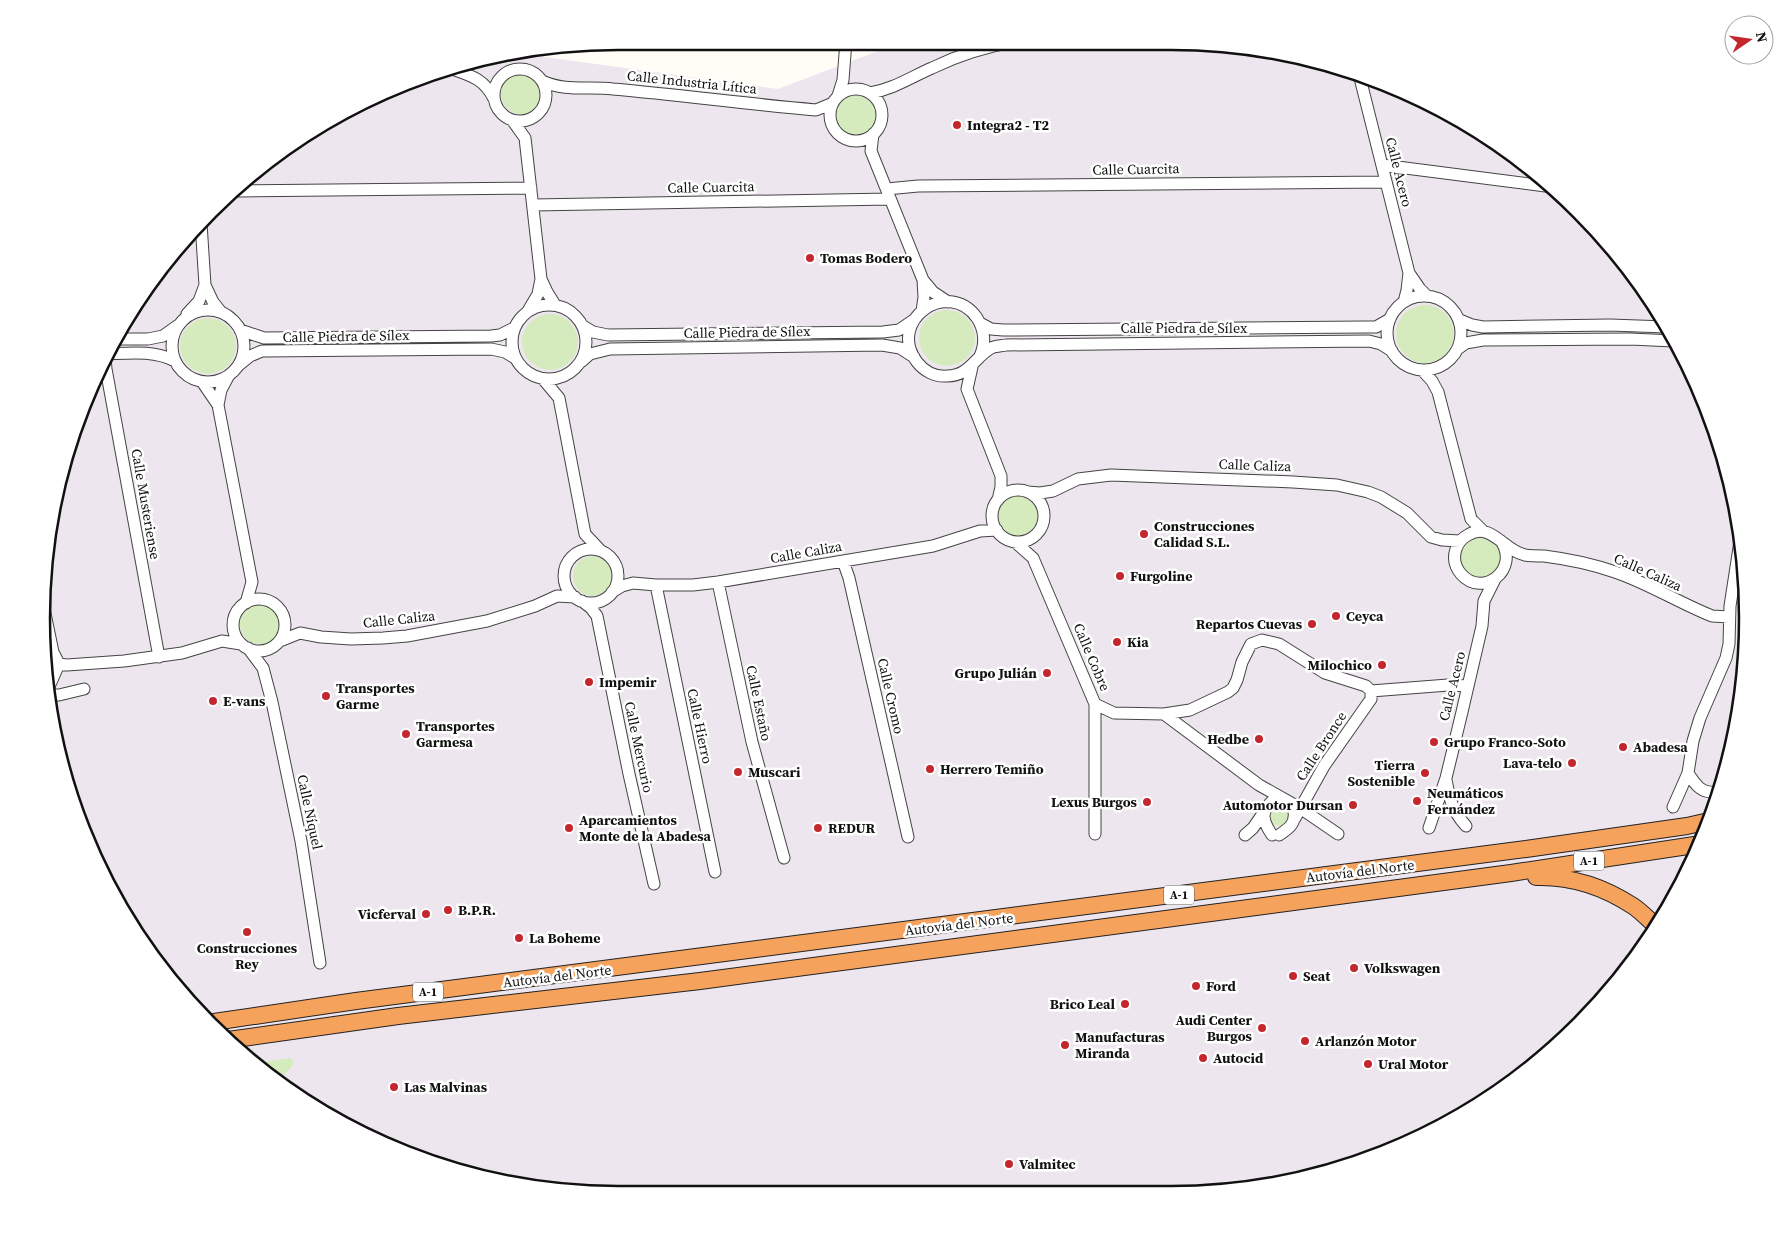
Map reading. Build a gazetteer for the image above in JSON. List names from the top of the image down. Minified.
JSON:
{"streets":{"highway":["A-1","Autovía del Norte"],"street":["Calle Industria Lítica","Calle Cuarcita","Calle Acero","Calle Piedra de Sílex","Calle Caliza","Calle Musteriense","Calle Cobre","Calle Cromo","Calle Estaño","Calle Hierro","Calle Bronce","Calle Mercurio","Calle Níquel"]},"crossings":[["Calle Cuarcita","Calle Acero"],["Calle Acero","Calle Piedra de Sílex"],["Calle Acero","Calle Caliza"],["Calle Caliza","Calle Cobre"],["Calle Caliza","Calle Cromo"],["Calle Caliza","Calle Estaño"],["Calle Caliza","Calle Hierro"],["Calle Caliza","Calle Níquel"]],"places":["Integra2 - T2","Tomas Bodero","Construcciones Calidad S.L.","Furgoline","Ceyca","Repartos Cuevas","Kia","Milochico","Grupo Julián","Impemir","Transportes Garme","E-vans","Transportes Garmesa","Hedbe","Grupo Franco-Soto","Abadesa","Lava-telo","Herrero Temiño","Muscari","Tierra Sostenible","Neumáticos Fernández","Lexus Burgos","Automotor Dursan","Aparcamientos Monte de la Abadesa","REDUR","B.P.R.","Vicferval","Construcciones Rey","La Boheme","Volkswagen","Seat","Ford","Brico Leal","Audi Center Burgos","Arlanzón Motor","Manufacturas Miranda","Autocid","Ural Motor","Las Malvinas","Valmitec"],"north":"right"}
